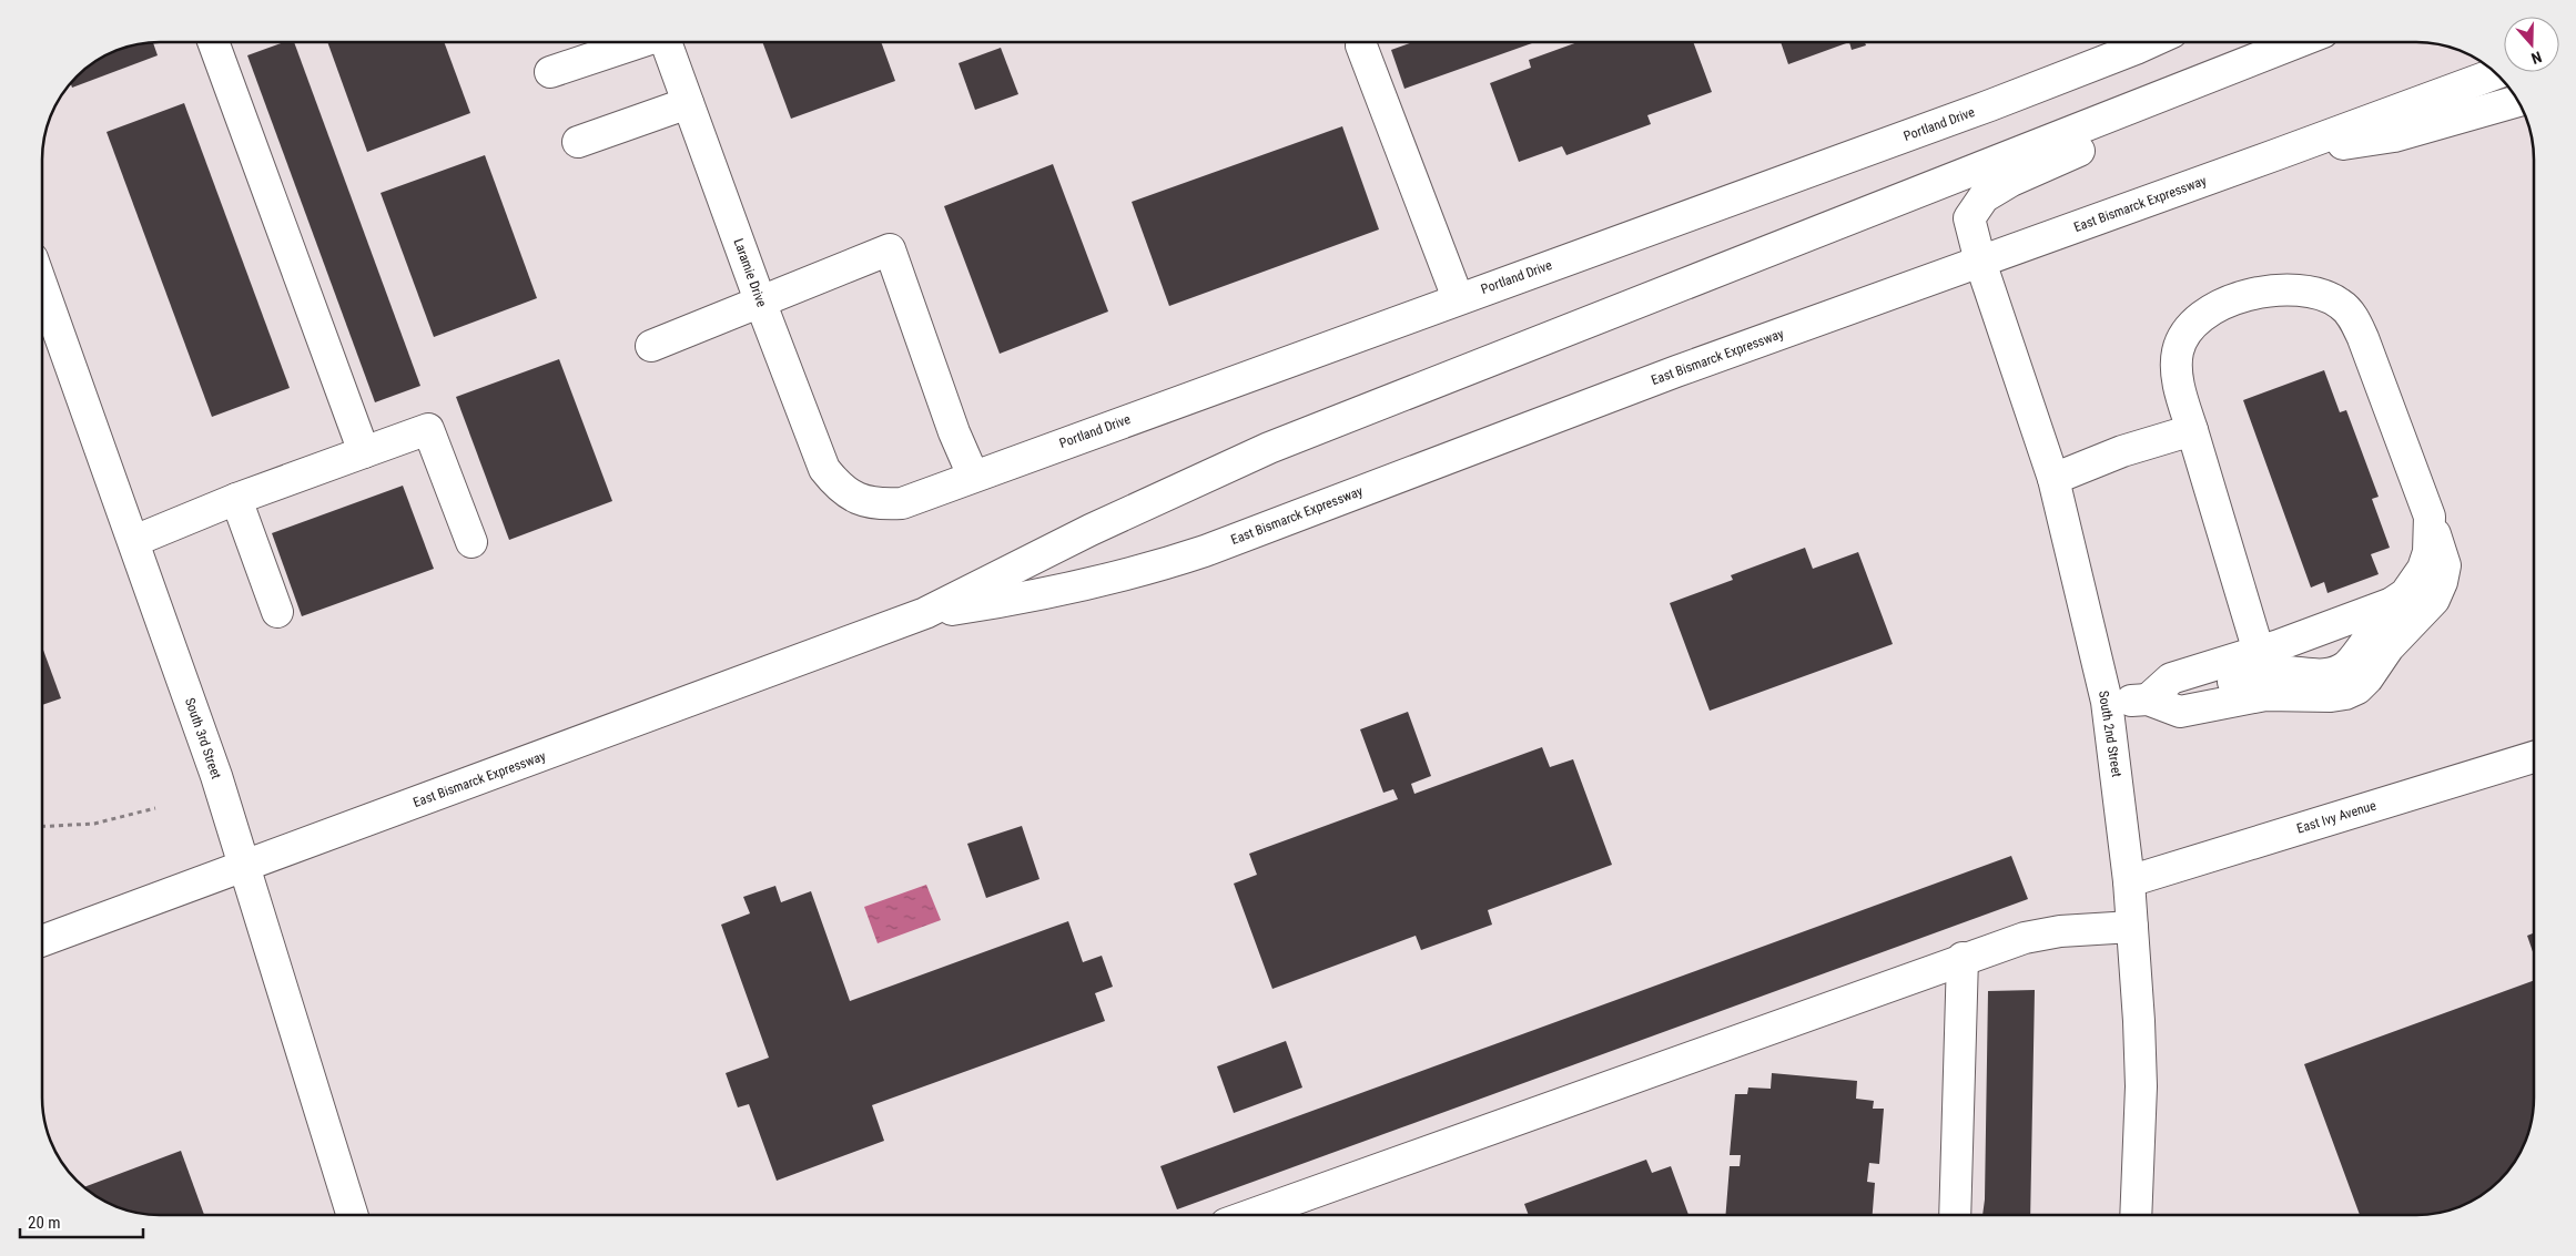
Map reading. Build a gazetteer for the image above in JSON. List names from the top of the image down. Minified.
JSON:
{"streets":{"main road":["Portland Drive","East Bismarck Expressway","Laramie Drive","South 2nd Street","South 3rd Street","East Ivy Avenue"]},"crossings":[["Portland Drive","Laramie Drive"],["East Bismarck Expressway","South 2nd Street"],["East Bismarck Expressway","South 3rd Street"],["South 2nd Street","East Ivy Avenue"]],"scale_bar":"20 m","north":"bottom"}
